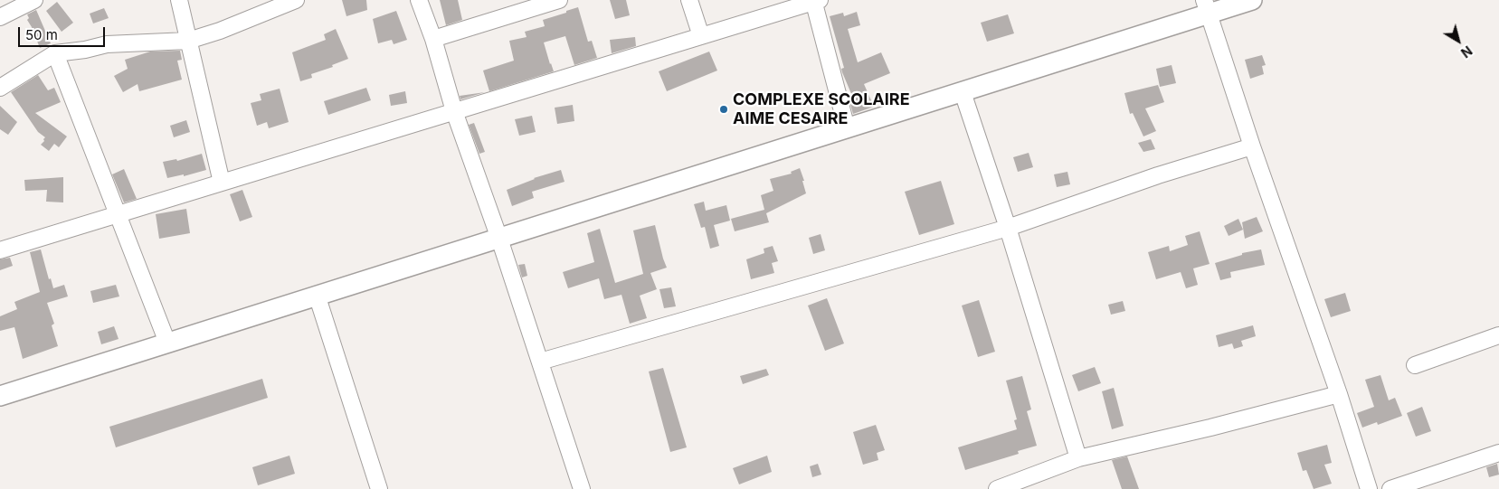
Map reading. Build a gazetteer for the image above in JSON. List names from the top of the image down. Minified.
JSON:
{"places":["COMPLEXE SCOLAIRE AIME CESAIRE"],"scale_bar":"50 m","north":"bottom right"}
